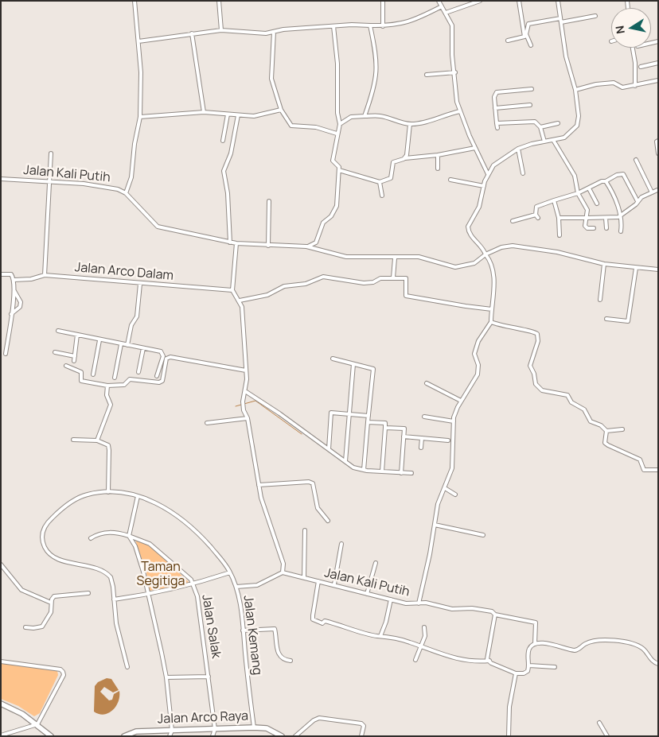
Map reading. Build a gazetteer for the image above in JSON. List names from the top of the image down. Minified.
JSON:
{"streets":{"main road":["Jalan Arco Raya"],"street":["Jalan Kali Putih","Jalan Arco Dalam","Jalan Salak","Jalan Kemang"]},"crossings":[["Jalan Salak","Jalan Arco Raya"],["Jalan Kemang","Jalan Arco Raya"]],"parks":["Taman Segitiga"],"north":"left"}
